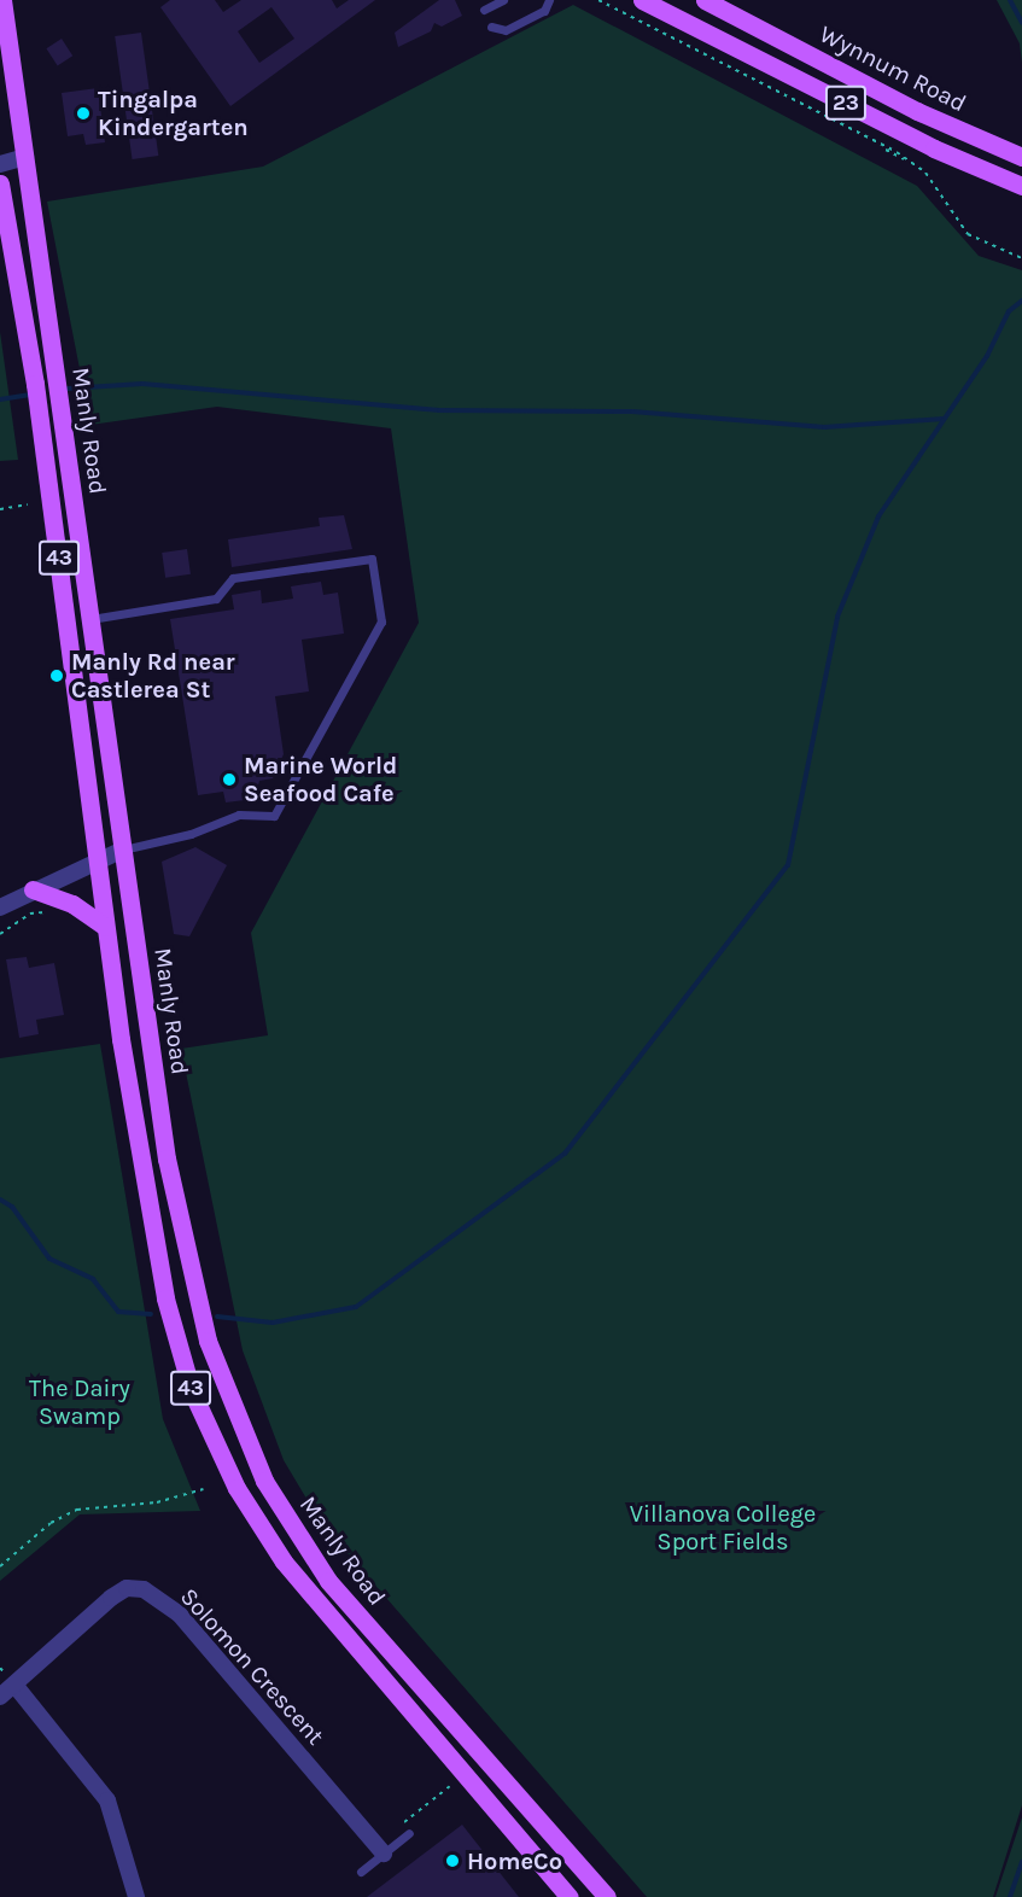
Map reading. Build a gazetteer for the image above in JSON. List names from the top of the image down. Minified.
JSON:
{"streets":{"main road":["Wynnum Road","23","Manly Road","43"],"street":["Solomon Crescent"]},"parks":["The Dairy Swamp","Villanova College Sport Fields"],"places":["Tingalpa Kindergarten","Manly Rd near Castlerea St","Marine World Seafood Cafe","HomeCo"]}
